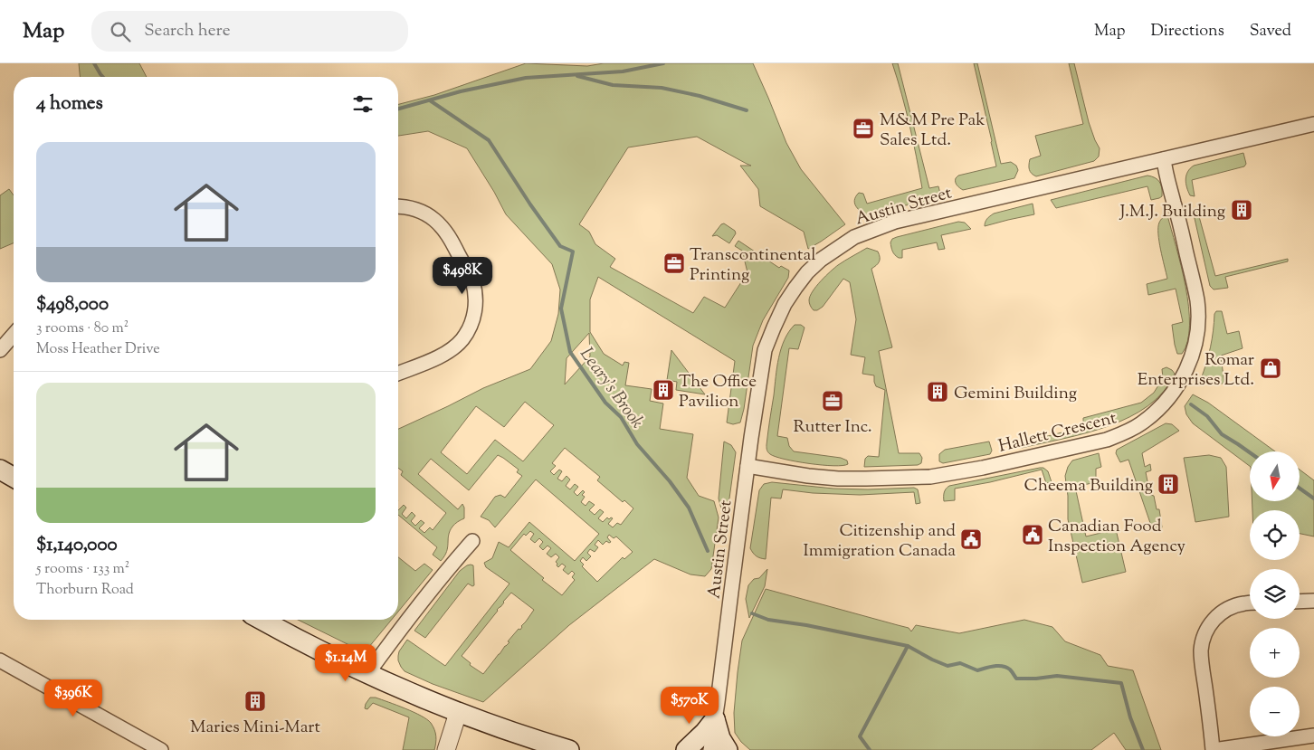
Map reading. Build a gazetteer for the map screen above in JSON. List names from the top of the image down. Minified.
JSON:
{"streets":{"street":["Austin Street","Hallett Crescent"]},"crossings":[["Austin Street","Hallett Crescent"]],"water":["Leary's Brook"],"places":{"office":["M&M Pre Pak Sales Ltd.","Transcontinental Printing","Rutter Inc."],"building":["J.M.J. Building","The Office Pavilion","Gemini Building","Cheema Building","Maries Mini-Mart"],"shop":["Romar Enterprises Ltd."],"public building":["Canadian Food Inspection Agency","Citizenship and Immigration Canada"]},"north":"bottom","page":{"header":"Map","search":"Search here","nav":["Map","Directions","Saved"],"heading":"4 homes","list":[{"name":"$498,000","note":"3 rooms · 80 m² · Moss Heather Drive"},{"name":"$1,140,000","note":"5 rooms · 133 m² · Thorburn Road"}],"price":["$498K","$1.14M","$396K","$570K"],"map_buttons":["+","−"]}}
